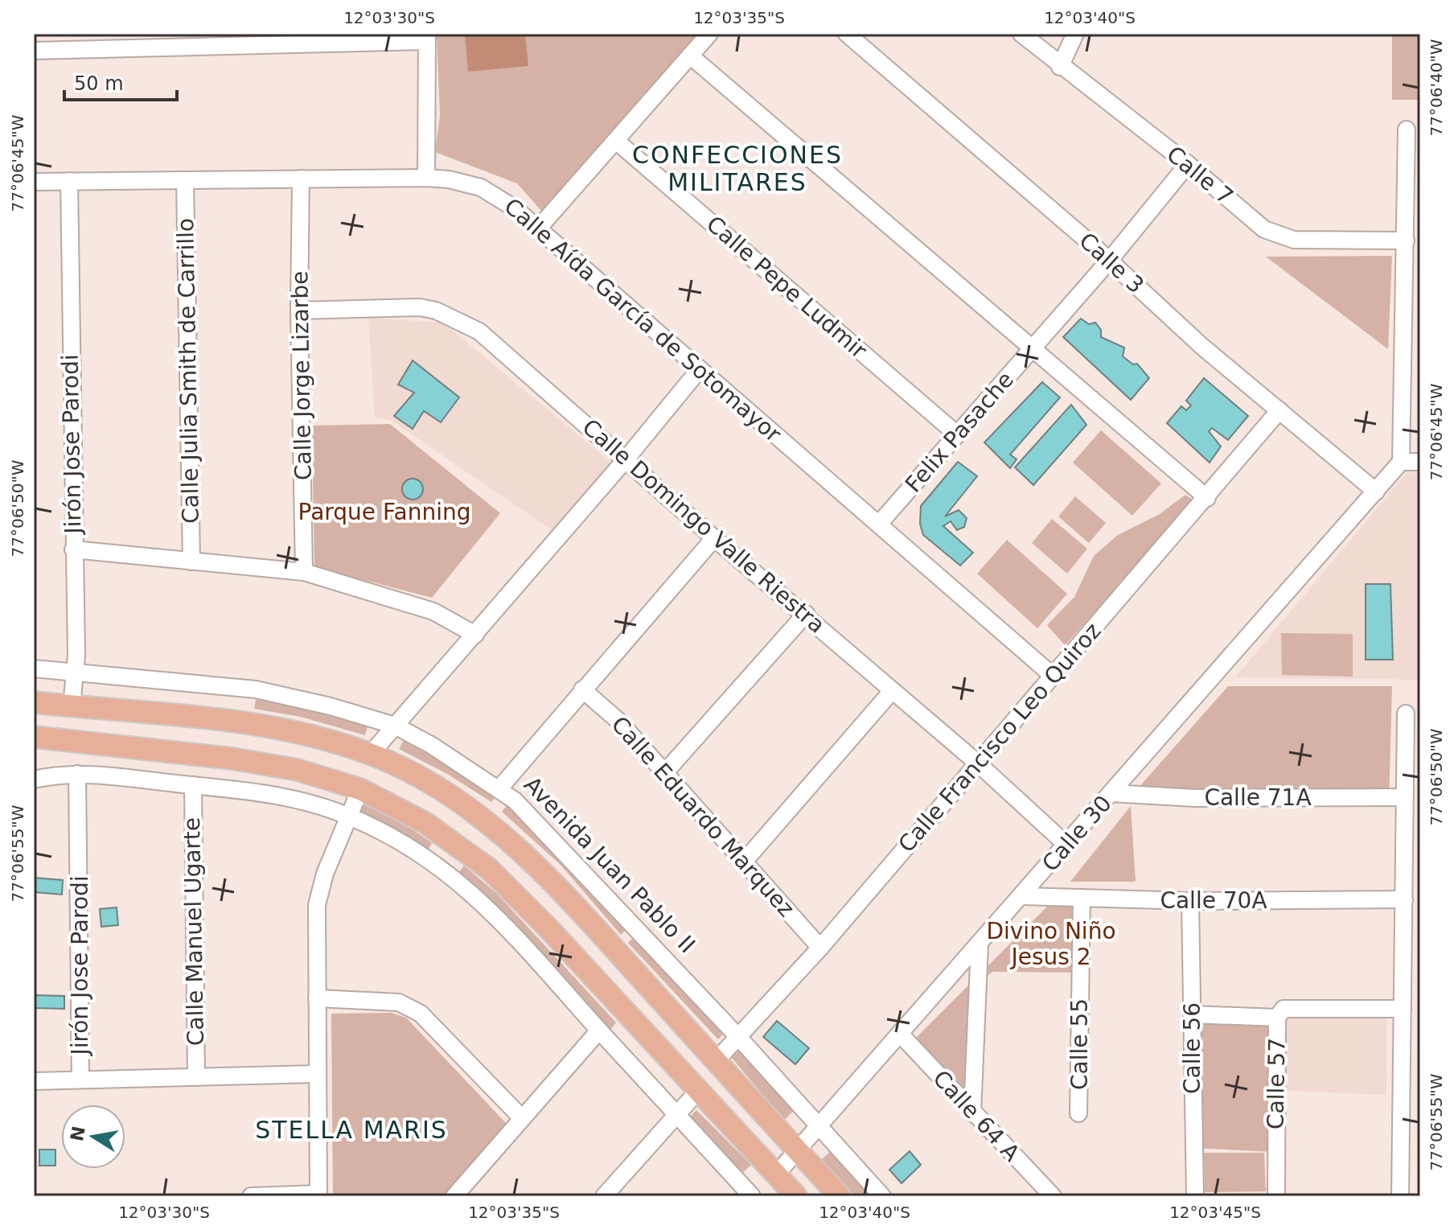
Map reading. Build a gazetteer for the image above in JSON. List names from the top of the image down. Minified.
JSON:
{"streets":{"street":["Calle 7","Calle 3","Calle Pepe Ludmir","Calle Aída García de Sotomayor","Calle Julia Smith de Carrillo","Calle Jorge Lizarbe","Felix Pasache","Jirón Jose Parodi","Calle Domingo Valle Riestra","Calle Francisco Leo Quiroz","Calle 71A","Calle Eduardo Marquez","Calle 30","Avenida Juan Pablo II","Calle 70A","Calle Manuel Ugarte","Calle 55","Calle 56","Calle 57","Calle 64 A"]},"crossings":[["Calle 7","Felix Pasache"],["Calle 3","Felix Pasache"],["Calle 3","Calle Francisco Leo Quiroz"],["Calle 3","Calle 30"],["Calle Pepe Ludmir","Felix Pasache"],["Calle Aída García de Sotomayor","Calle Julia Smith de Carrillo"],["Calle Aída García de Sotomayor","Calle Jorge Lizarbe"],["Calle Aída García de Sotomayor","Felix Pasache"],["Calle Aída García de Sotomayor","Jirón Jose Parodi"],["Calle Aída García de Sotomayor","Calle Francisco Leo Quiroz"],["Calle Jorge Lizarbe","Calle Domingo Valle Riestra"],["Jirón Jose Parodi","Avenida Juan Pablo II"],["Calle Domingo Valle Riestra","Calle Francisco Leo Quiroz"],["Calle Domingo Valle Riestra","Calle 30"],["Calle Francisco Leo Quiroz","Calle Eduardo Marquez"],["Calle Francisco Leo Quiroz","Avenida Juan Pablo II"],["Calle 71A","Calle 30"],["Calle 30","Avenida Juan Pablo II"],["Calle 30","Calle 70A"],["Calle 30","Calle 64 A"],["Calle 70A","Calle 55"],["Calle 70A","Calle 56"],["Calle 56","Calle 57"]],"districts":["CONFECCIONES MILITARES","STELLA MARIS"],"parks":["Parque Fanning","Divino Niño Jesus 2"],"scale_bar":"50 m","north":"left","coordinates":["12°03'30\"S","12°03'35\"S","12°03'40\"S","77°06'40\"W","77°06'45\"W","77°06'50\"W","77°06'55\"W","12°03'45\"S"]}
